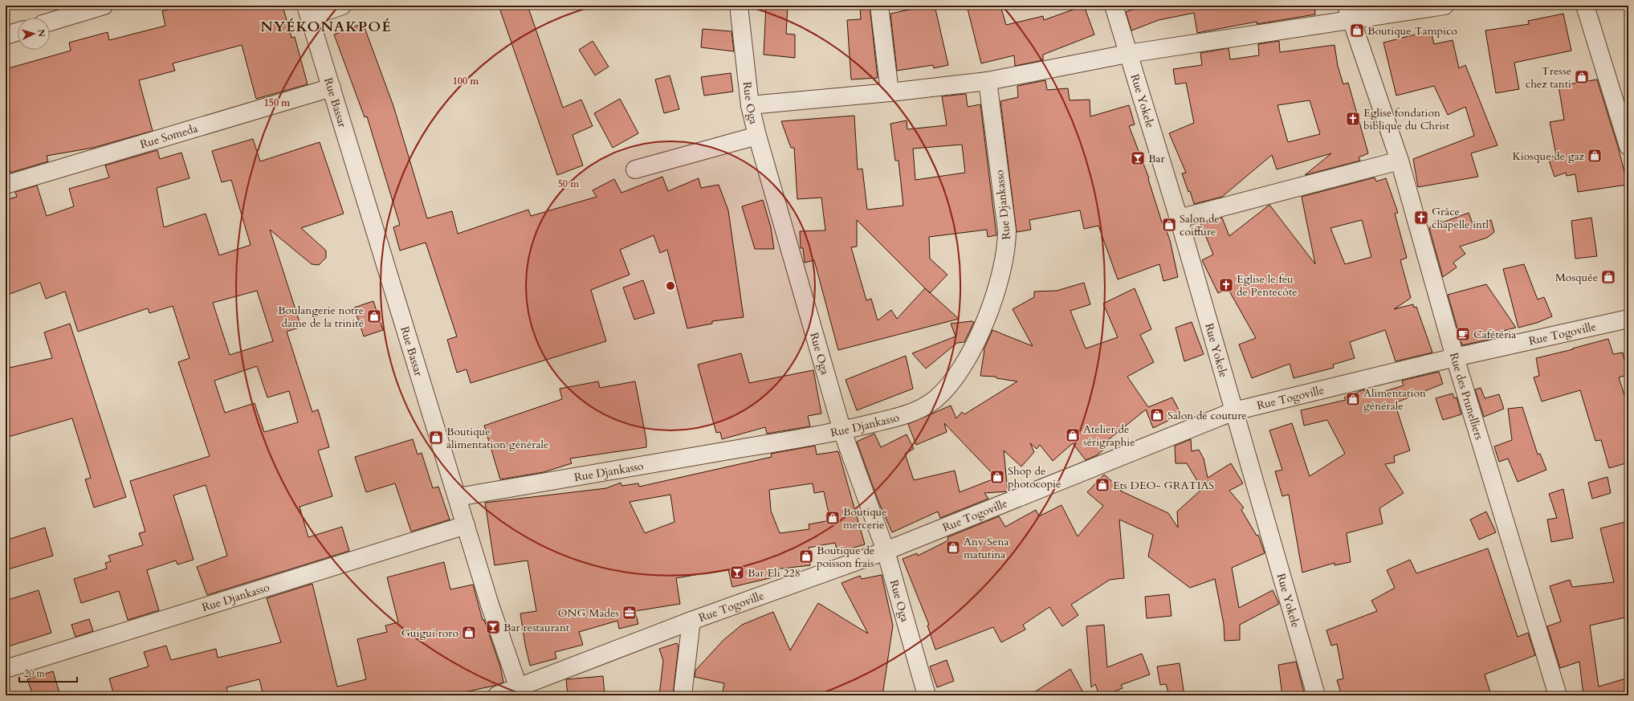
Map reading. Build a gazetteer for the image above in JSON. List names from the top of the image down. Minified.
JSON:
{"streets":{"street":["Rue Yokele","Rue Bassar","Rue Oga","Rue Someda","Rue Djankasso","Rue Togoville","Rue des Prunelliers"]},"crossings":[["Rue Yokele","Rue Togoville"],["Rue Bassar","Rue Someda"],["Rue Bassar","Rue Djankasso"],["Rue Bassar","Rue Togoville"],["Rue Oga","Rue Djankasso"],["Rue Oga","Rue Togoville"],["Rue Togoville","Rue des Prunelliers"]],"districts":["NYÉKONAKPOÉ"],"places":{"shop":["Boutique Tampico","Tresse chez tanti","Kiosque de gaz","Salon de coiffure","Mosquée","Boulangerie notre dame de la trinité","Alimentation générale","Salon de couture","Atelier de sérigraphie","Boutique alimentation générale","Shop de photocopie","Ets DEO- GRATIAS","Boutique mercerie","Any Sena matutina","Boutique de poisson frais","Guigui roro"],"church":["Eglise fondation biblique du Christ","Grâce chapelle intl","Eglise le feu de Pentecôte"],"bar":["Bar","Bar Eli 228","Bar restaurant"],"cafe":["Cafétéria"],"office":["ONG Mades"]},"scale_bar":"20 m","north":"right","rings":["100 m","150 m","50 m"]}
